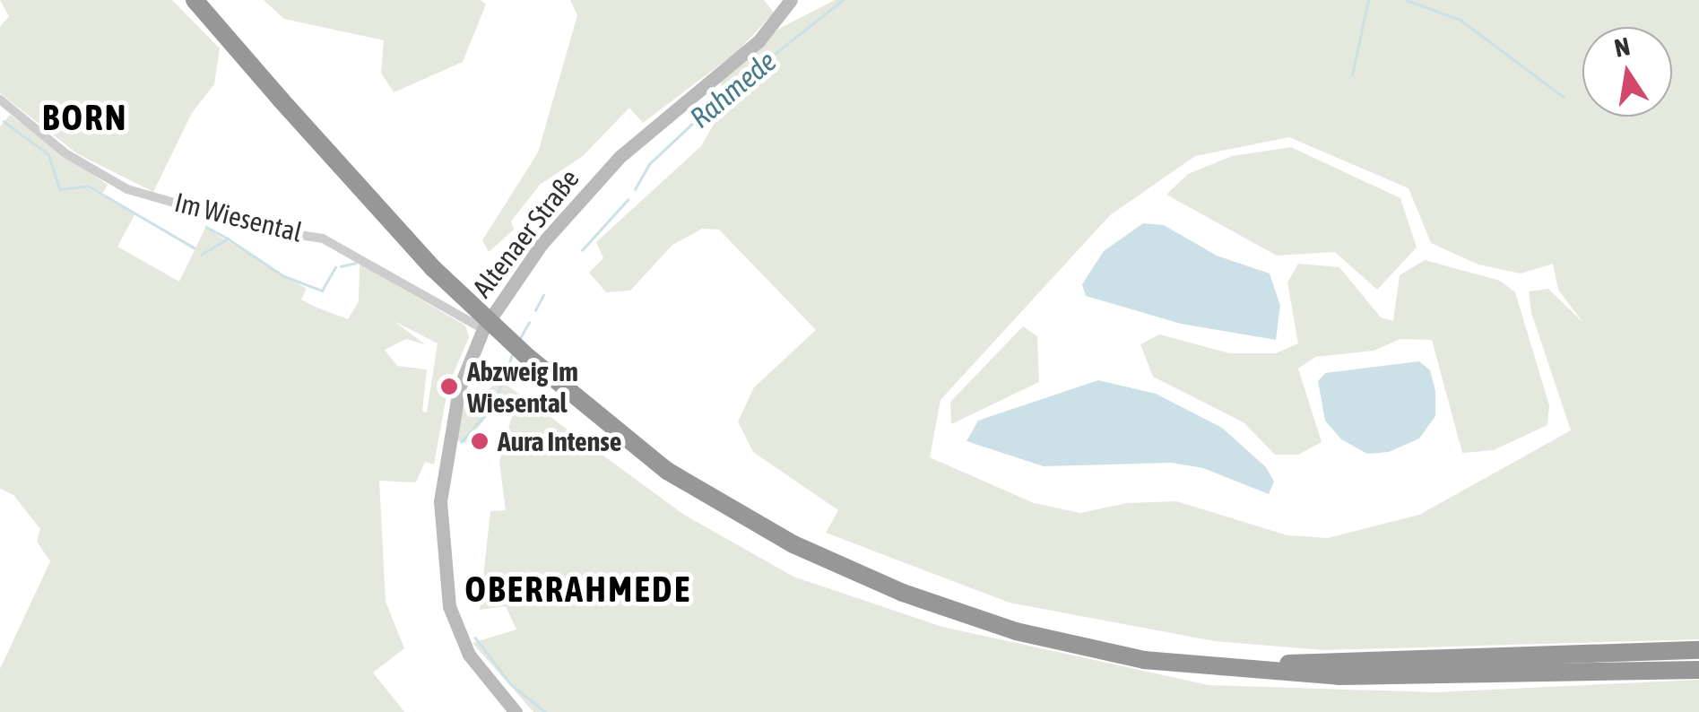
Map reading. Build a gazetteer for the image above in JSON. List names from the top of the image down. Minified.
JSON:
{"streets":{"main road":["Altenaer Straße"],"street":["Im Wiesental"]},"crossings":[["Im Wiesental","Altenaer Straße"]],"districts":["BORN","OBERRAHMEDE"],"water":["Rahmede"],"places":["Abzweig Im Wiesental","Aura Intense"],"north":"top"}
